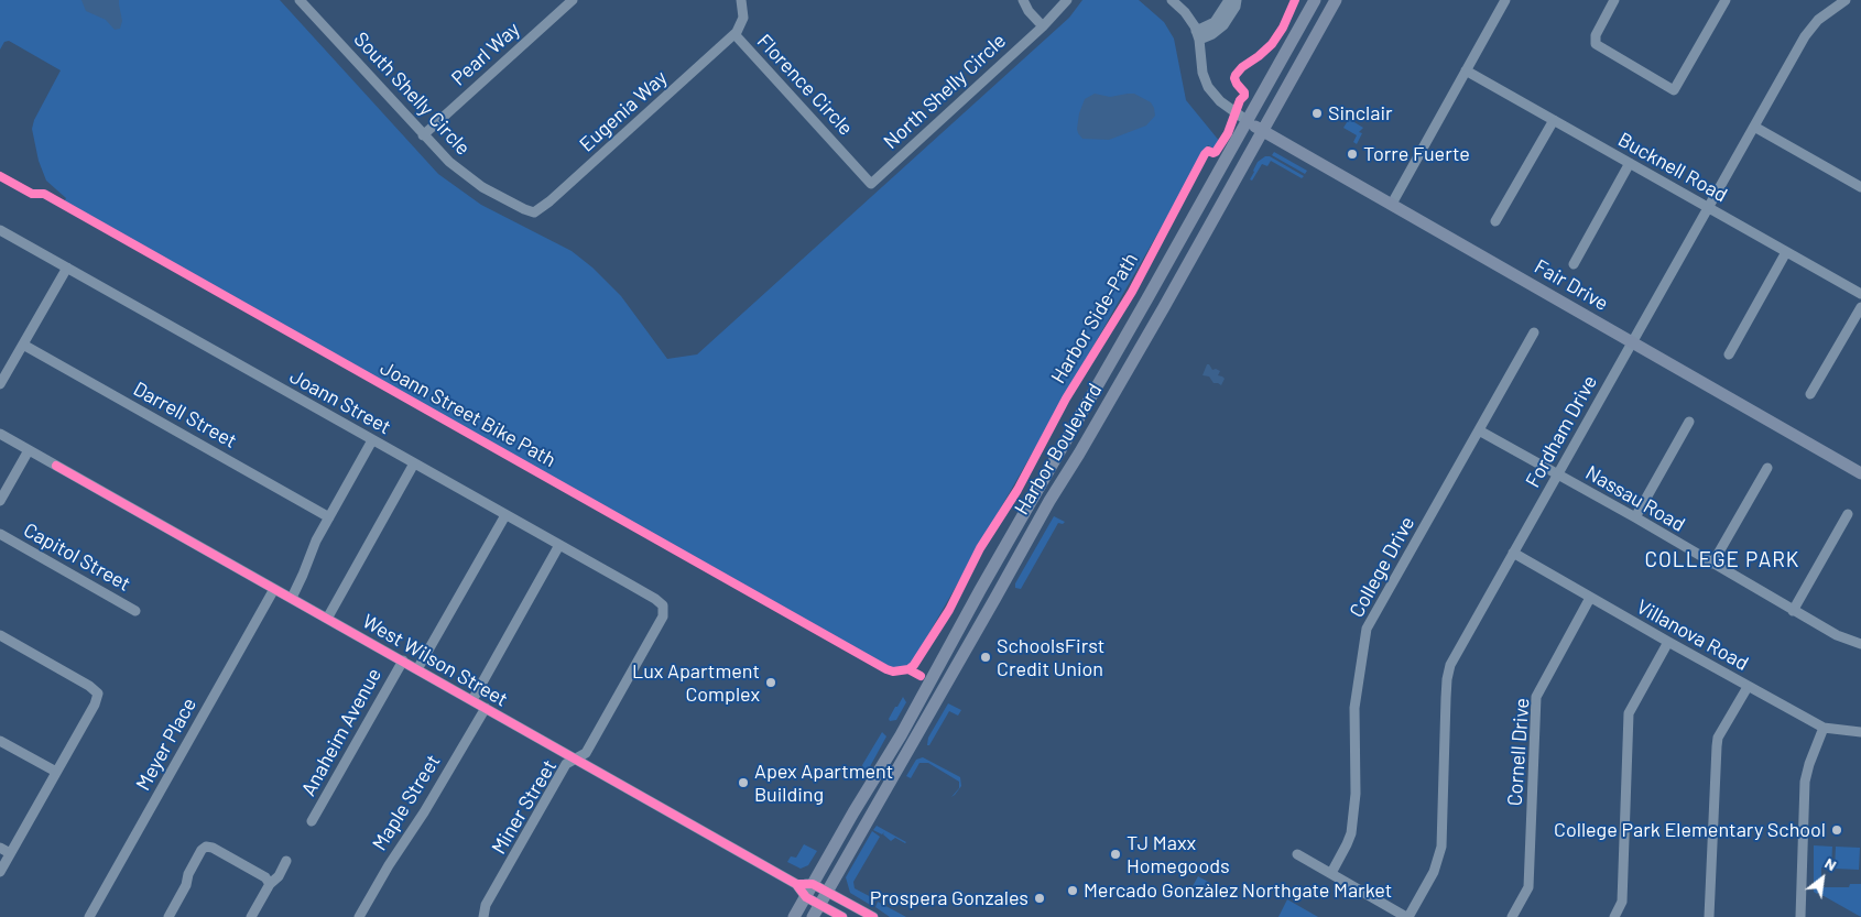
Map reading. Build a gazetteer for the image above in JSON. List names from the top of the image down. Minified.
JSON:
{"streets":{"main road":["Fair Drive","Harbor Boulevard"],"street":["Pearl Way","Florence Circle","North Shelly Circle","South Shelly Circle","Eugenia Way","Bucknell Road","Joann Street","Darrell Street","Fordham Drive","Nassau Road","Capitol Street","College Drive","Villanova Road","West Wilson Street","Anaheim Avenue","Meyer Place","Cornell Drive","Maple Street","Miner Street"],"cycle path":["Harbor Side-Path","Joann Street Bike Path"]},"crossings":[["Pearl Way","South Shelly Circle"],["Florence Circle","North Shelly Circle"],["Florence Circle","Eugenia Way"],["South Shelly Circle","Eugenia Way"],["Bucknell Road","Fordham Drive"],["Fair Drive","Fordham Drive"],["Fair Drive","Harbor Boulevard"],["Joann Street","Miner Street"],["Fordham Drive","Nassau Road"],["Fordham Drive","Villanova Road"],["Harbor Boulevard","West Wilson Street"],["Nassau Road","College Drive"],["Villanova Road","Cornell Drive"],["West Wilson Street","Anaheim Avenue"],["West Wilson Street","Meyer Place"],["West Wilson Street","Maple Street"],["West Wilson Street","Miner Street"]],"districts":["COLLEGE PARK"],"places":["Sinclair","Torre Fuerte","SchoolsFirst Credit Union","Lux Apartment Complex","Apex Apartment Building","College Park Elementary School","TJ Maxx Homegoods","Mercado Gonzàlez Northgate Market","Prospera Gonzales"],"north":"top right"}
